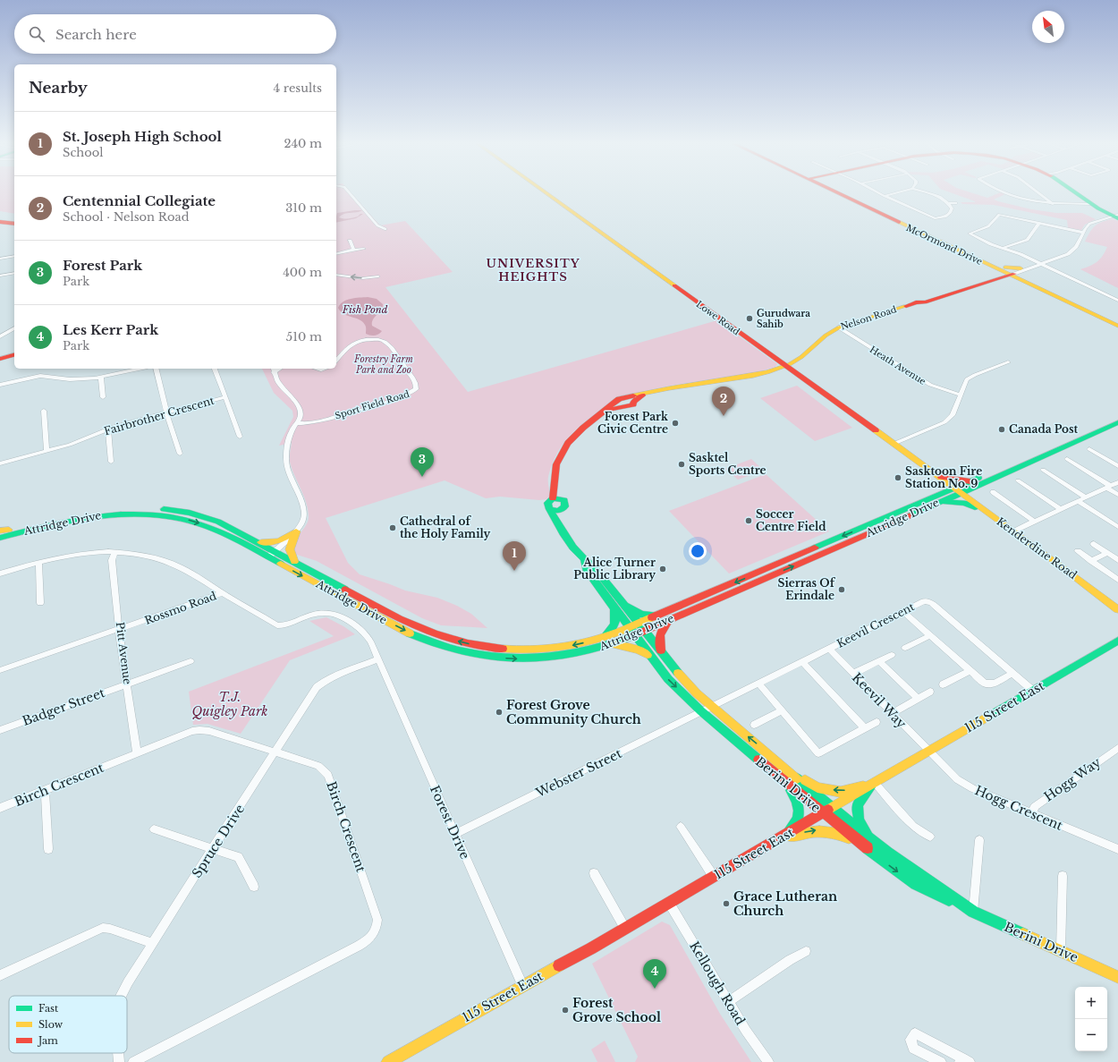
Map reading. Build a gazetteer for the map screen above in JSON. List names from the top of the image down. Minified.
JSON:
{"streets":{"street":["McOrmond Drive","Lowe Road","Nelson Road","Heath Avenue","Sport Field Road","Fairbrother Crescent","Attridge Drive","Kenderdine Road","Rossmo Road","Keevil Crescent","Pitt Avenue","Keevil Way","Badger Street","115 Street East","Webster Street","Hogg Way","Birch Crescent","Berini Drive","Hogg Crescent","Forest Drive","Spruce Drive","Kellough Road"]},"crossings":[["McOrmond Drive","Nelson Road"],["Lowe Road","Nelson Road"],["Lowe Road","Attridge Drive"],["Lowe Road","Kenderdine Road"],["Nelson Road","Heath Avenue"],["Attridge Drive","Kenderdine Road"],["Attridge Drive","Berini Drive"],["Rossmo Road","Pitt Avenue"],["Rossmo Road","Forest Drive"],["Rossmo Road","Spruce Drive"],["Keevil Crescent","Keevil Way"],["Keevil Crescent","115 Street East"],["Keevil Crescent","Webster Street"],["Keevil Crescent","Berini Drive"],["Pitt Avenue","Badger Street"],["Pitt Avenue","Birch Crescent"],["Keevil Way","115 Street East"],["Keevil Way","Hogg Crescent"],["115 Street East","Berini Drive"],["115 Street East","Hogg Crescent"],["115 Street East","Forest Drive"],["115 Street East","Kellough Road"],["Webster Street","Berini Drive"],["Webster Street","Forest Drive"],["Hogg Way","Hogg Crescent"],["Birch Crescent","Spruce Drive"],["Forest Drive","Spruce Drive"]],"districts":["UNIVERSITY HEIGHTS"],"water":["Fish Pond"],"parks":["Forestry Farm Park and Zoo","T.J. Quigley Park"],"places":["Gurudwara Sahib","Forest Park Civic Centre","Canada Post","Sasktel Sports Centre","Sasktoon Fire Station No. 9","Soccer Centre Field","Cathedral of the Holy Family","Alice Turner Public Library","Sierras Of Erindale","Forest Grove Community Church","Grace Lutheran Church","Forest Grove School"],"legend":["Fast","Slow","Jam"],"north":"top left","page":{"search":"Search here","heading":["Nearby","4 results"],"list":[{"mark":"1","name":"St. Joseph High School","note":"School","value":"240 m"},{"mark":"2","name":"Centennial Collegiate","note":"School · Nelson Road","value":"310 m"},{"mark":"3","name":"Forest Park","note":"Park","value":"400 m"},{"mark":"4","name":"Les Kerr Park","note":"Park","value":"510 m"}],"pins":["2","3","1","4"],"map_buttons":["+","−"]}}
